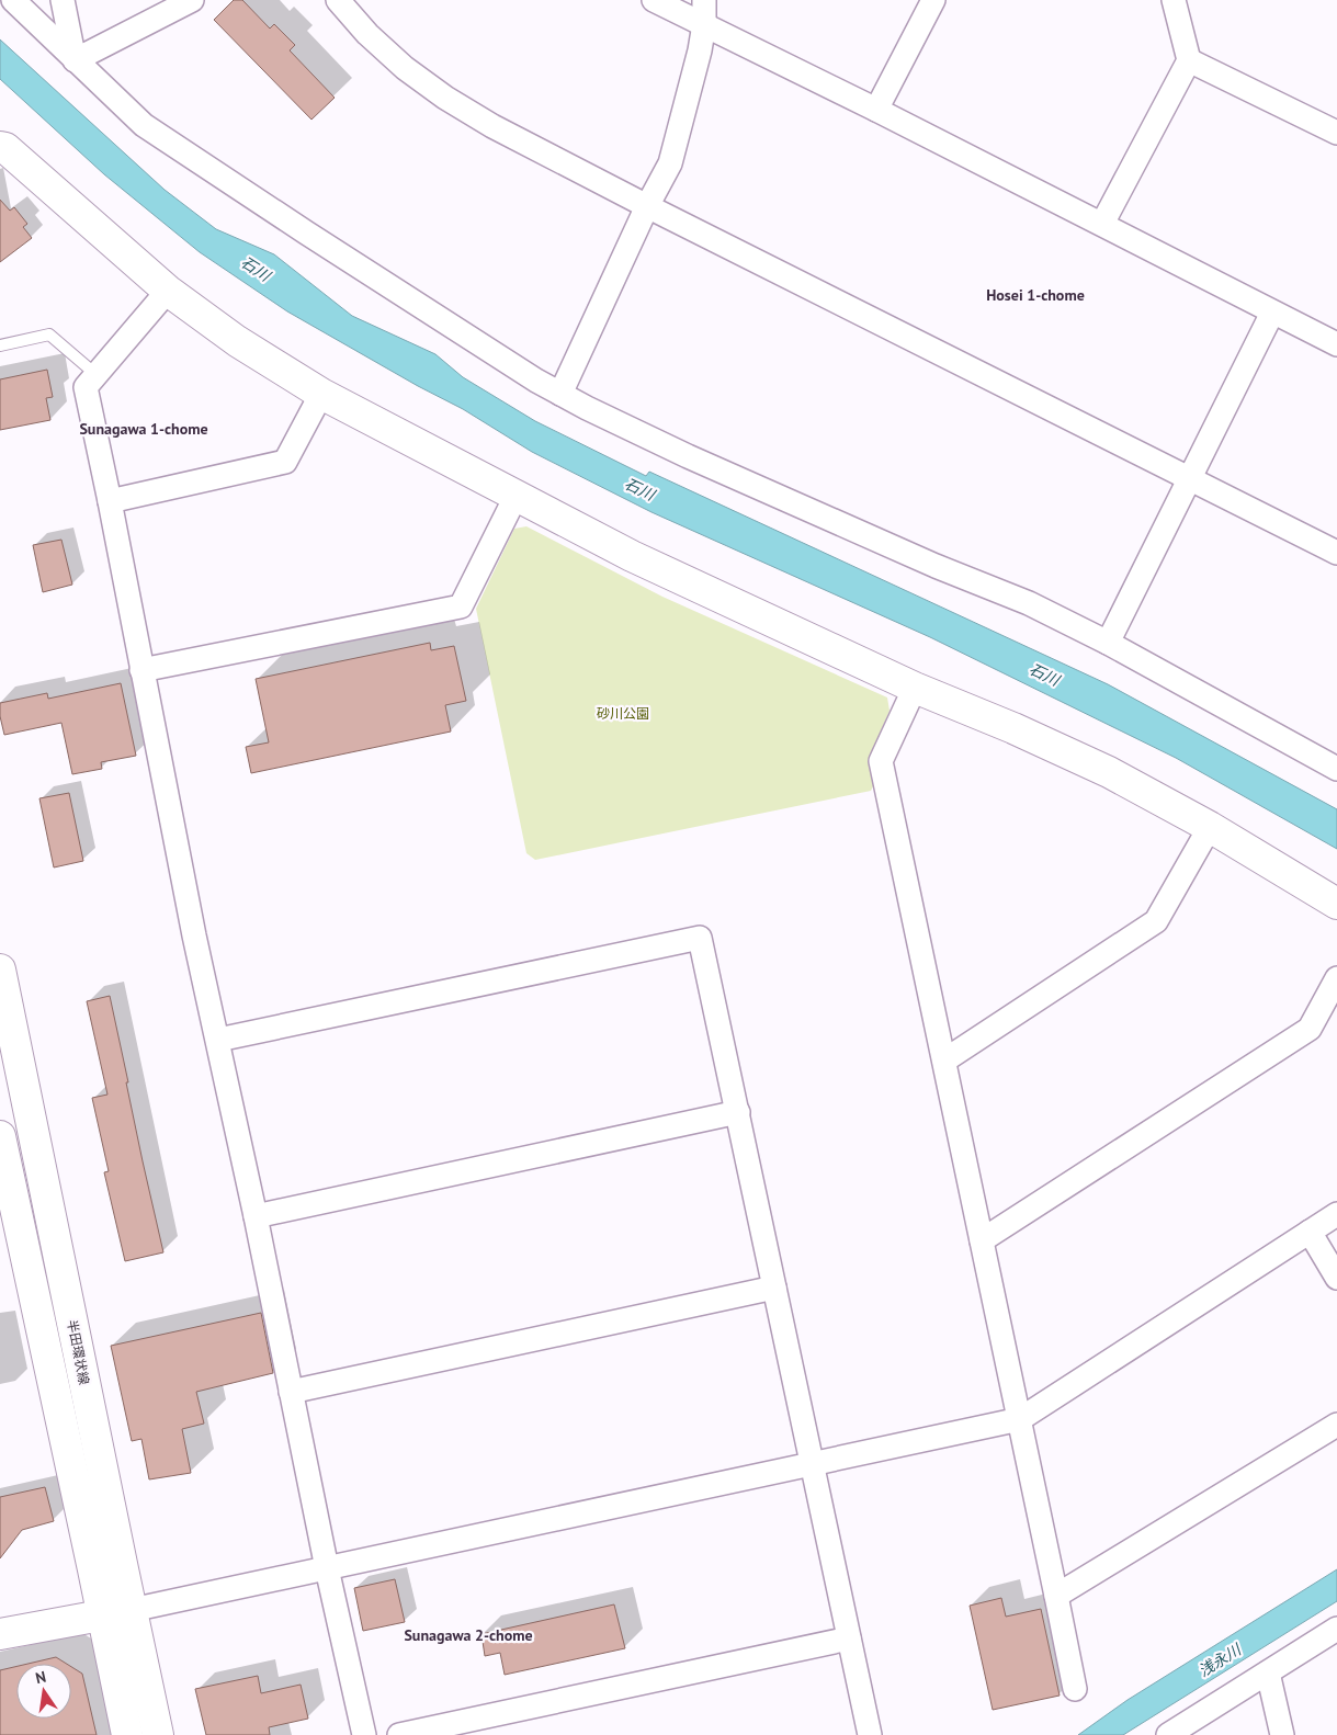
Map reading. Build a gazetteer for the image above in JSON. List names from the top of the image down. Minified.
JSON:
{"streets":{"street":["半田環状線"]},"districts":["Hosei 1-chome","Sunagawa 1-chome","Sunagawa 2-chome"],"water":["石川","浅永川"],"parks":["砂川公園"],"north":"top"}
